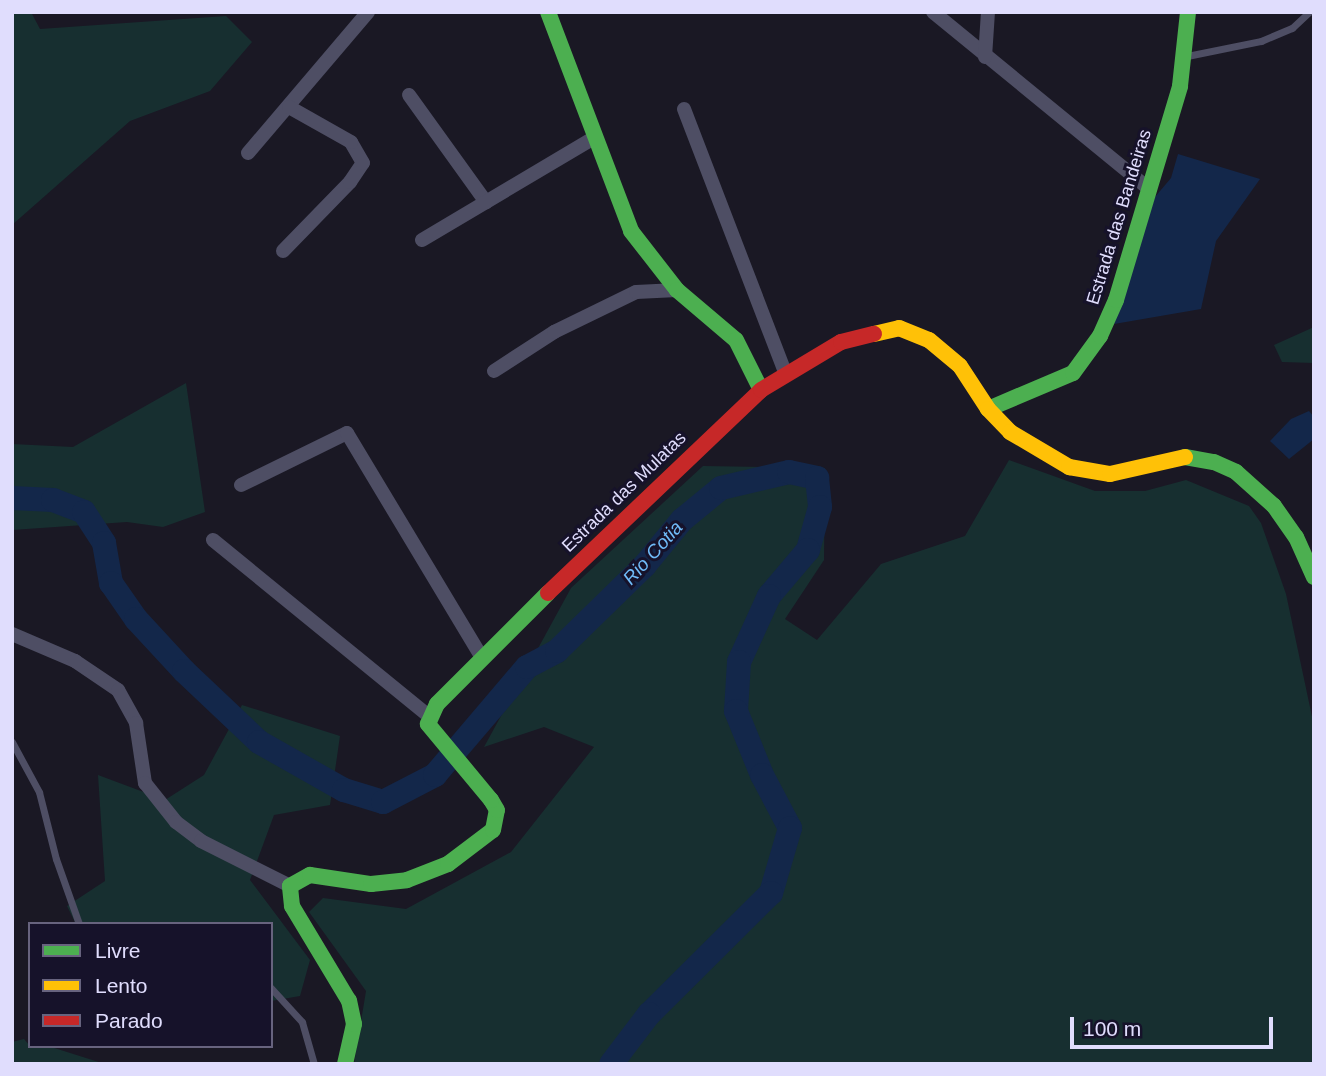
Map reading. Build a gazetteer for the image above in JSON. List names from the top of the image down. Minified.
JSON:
{"streets":{"street":["Estrada das Bandeiras","Estrada das Mulatas"]},"crossings":[["Estrada das Bandeiras","Estrada das Mulatas"]],"water":["Rio Cotia"],"legend":["Livre","Lento","Parado"],"scale_bar":"100 m"}
